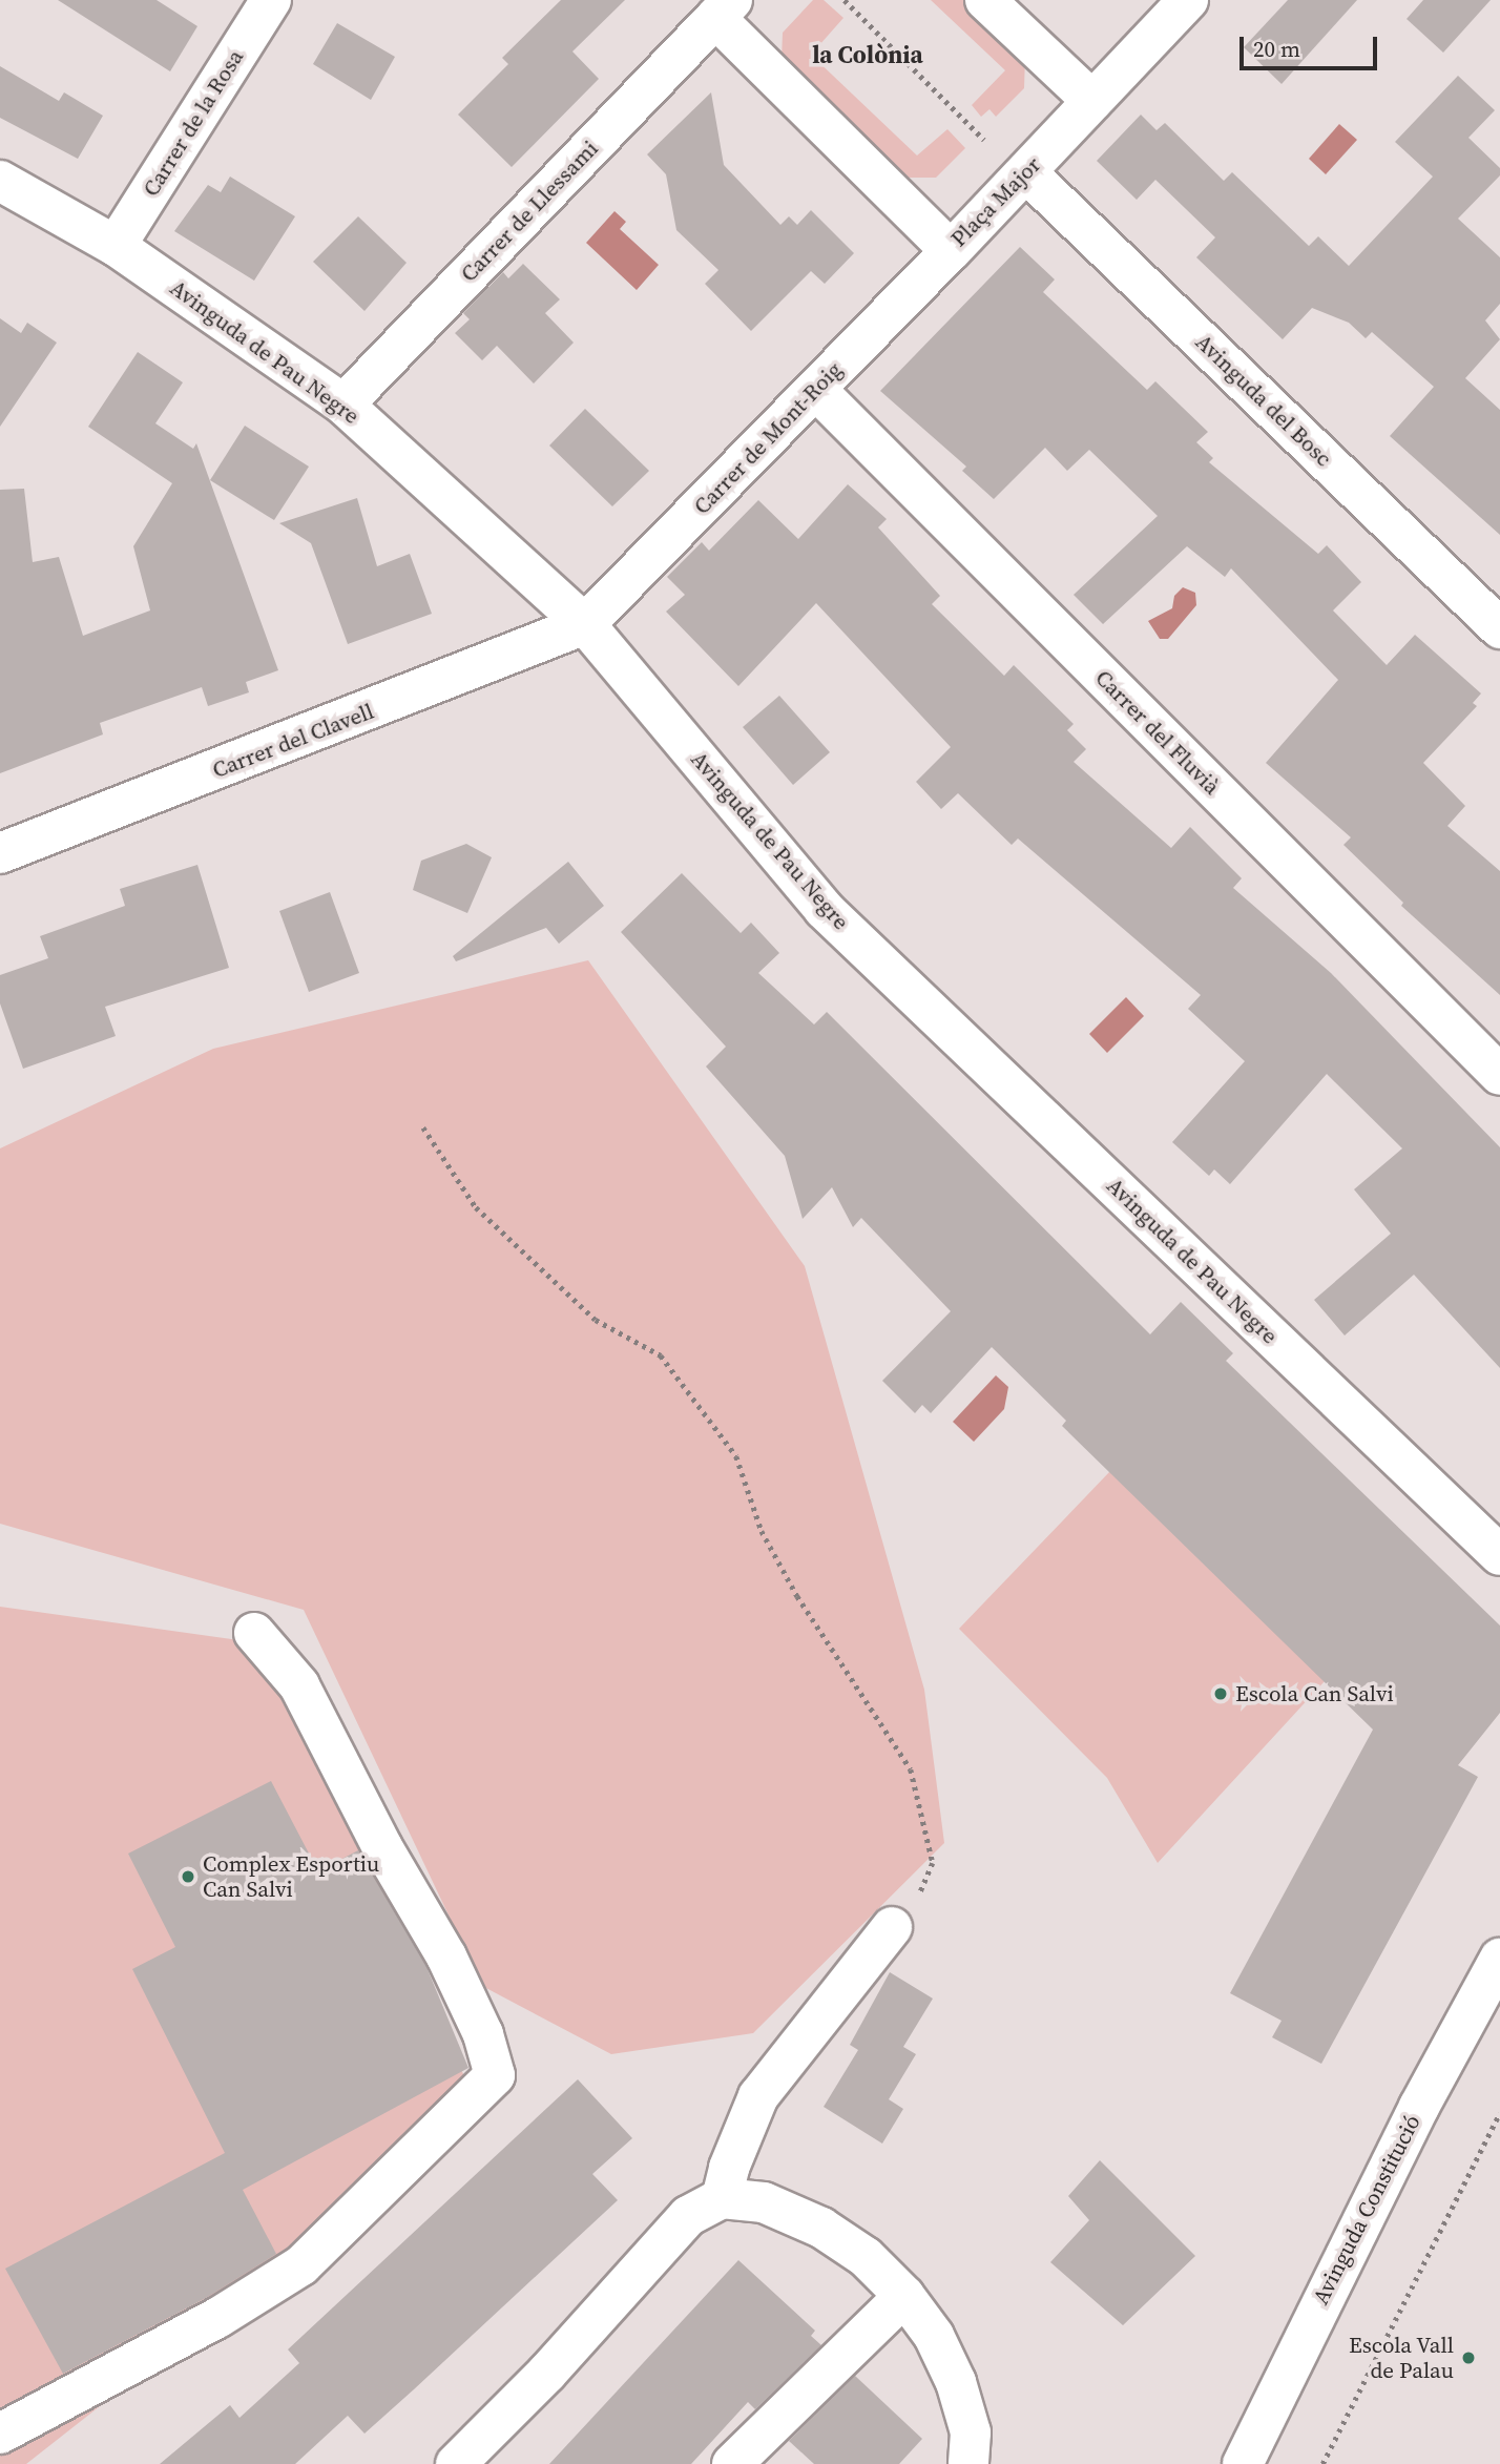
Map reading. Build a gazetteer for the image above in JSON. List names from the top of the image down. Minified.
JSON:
{"streets":{"street":["Carrer de la Rosa","Plaça Major","Carrer de Llessami","Avinguda de Pau Negre","Avinguda del Bosc","Carrer de Mont-Roig","Carrer del Fluvià","Carrer del Clavell","Avinguda Constitució"]},"crossings":[["Carrer de la Rosa","Avinguda de Pau Negre"],["Plaça Major","Carrer de Llessami"],["Plaça Major","Avinguda del Bosc"],["Plaça Major","Carrer de Mont-Roig"],["Carrer de Llessami","Avinguda de Pau Negre"],["Avinguda de Pau Negre","Carrer de Mont-Roig"],["Avinguda de Pau Negre","Carrer del Clavell"],["Carrer de Mont-Roig","Carrer del Fluvià"],["Carrer de Mont-Roig","Carrer del Clavell"]],"districts":["la Colònia"],"places":["Escola Can Salvi","Complex Esportiu Can Salvi","Escola Vall de Palau"],"scale_bar":"20 m"}
